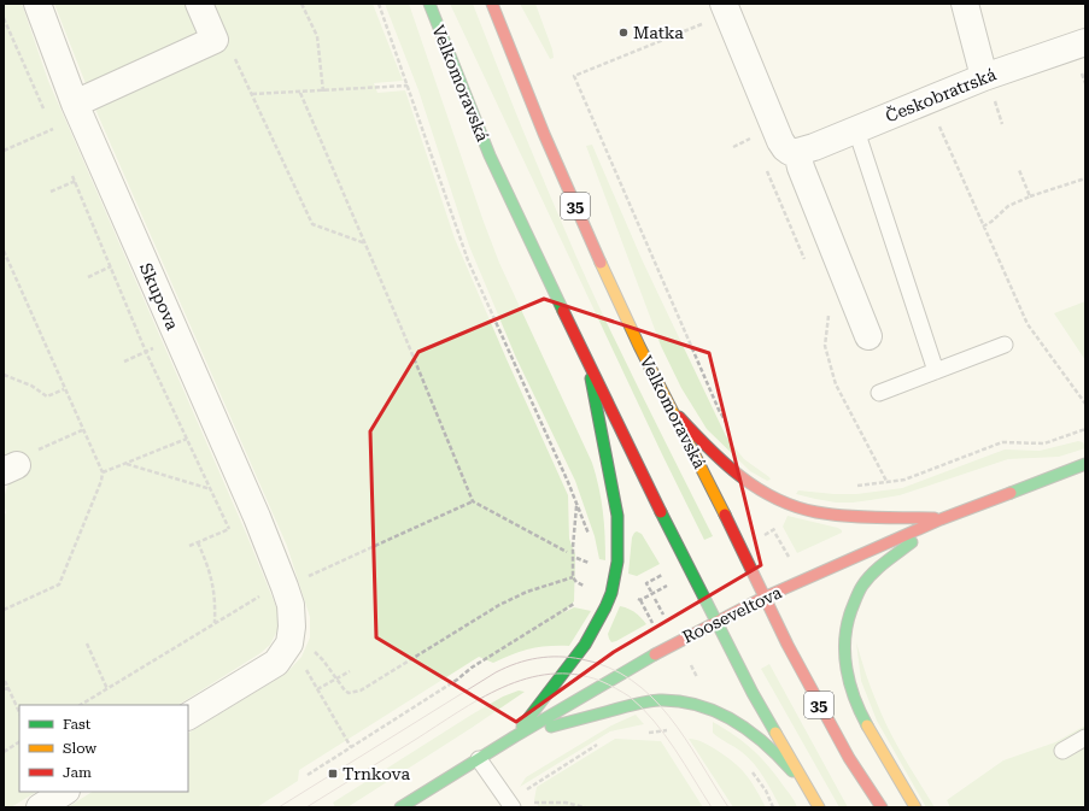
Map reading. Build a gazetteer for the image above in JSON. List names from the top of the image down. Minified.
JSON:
{"streets":{"main road":["Velkomoravská","35","Rooseveltova"],"street":["Českobratrská","Skupova"]},"crossings":[["Velkomoravská","Rooseveltova"]],"places":{"other":["Matka"],"transit":["Trnkova"]},"legend":["Fast","Slow","Jam"]}
